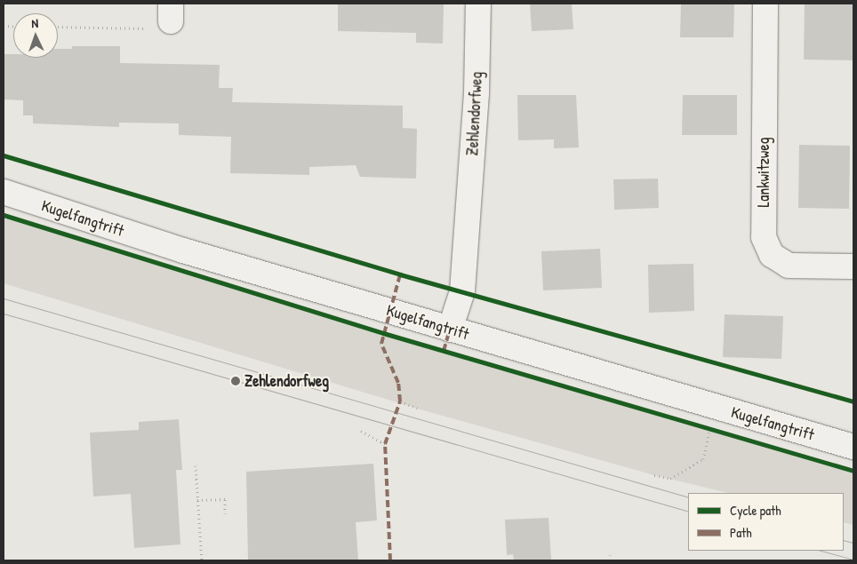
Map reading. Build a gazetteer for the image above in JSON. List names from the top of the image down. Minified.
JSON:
{"streets":{"street":["Zehlendorfweg","Lankwitzweg","Kugelfangtrift"]},"crossings":[["Zehlendorfweg","Kugelfangtrift"]],"places":["Zehlendorfweg"],"legend":["Cycle path","Path"],"north":"top"}
